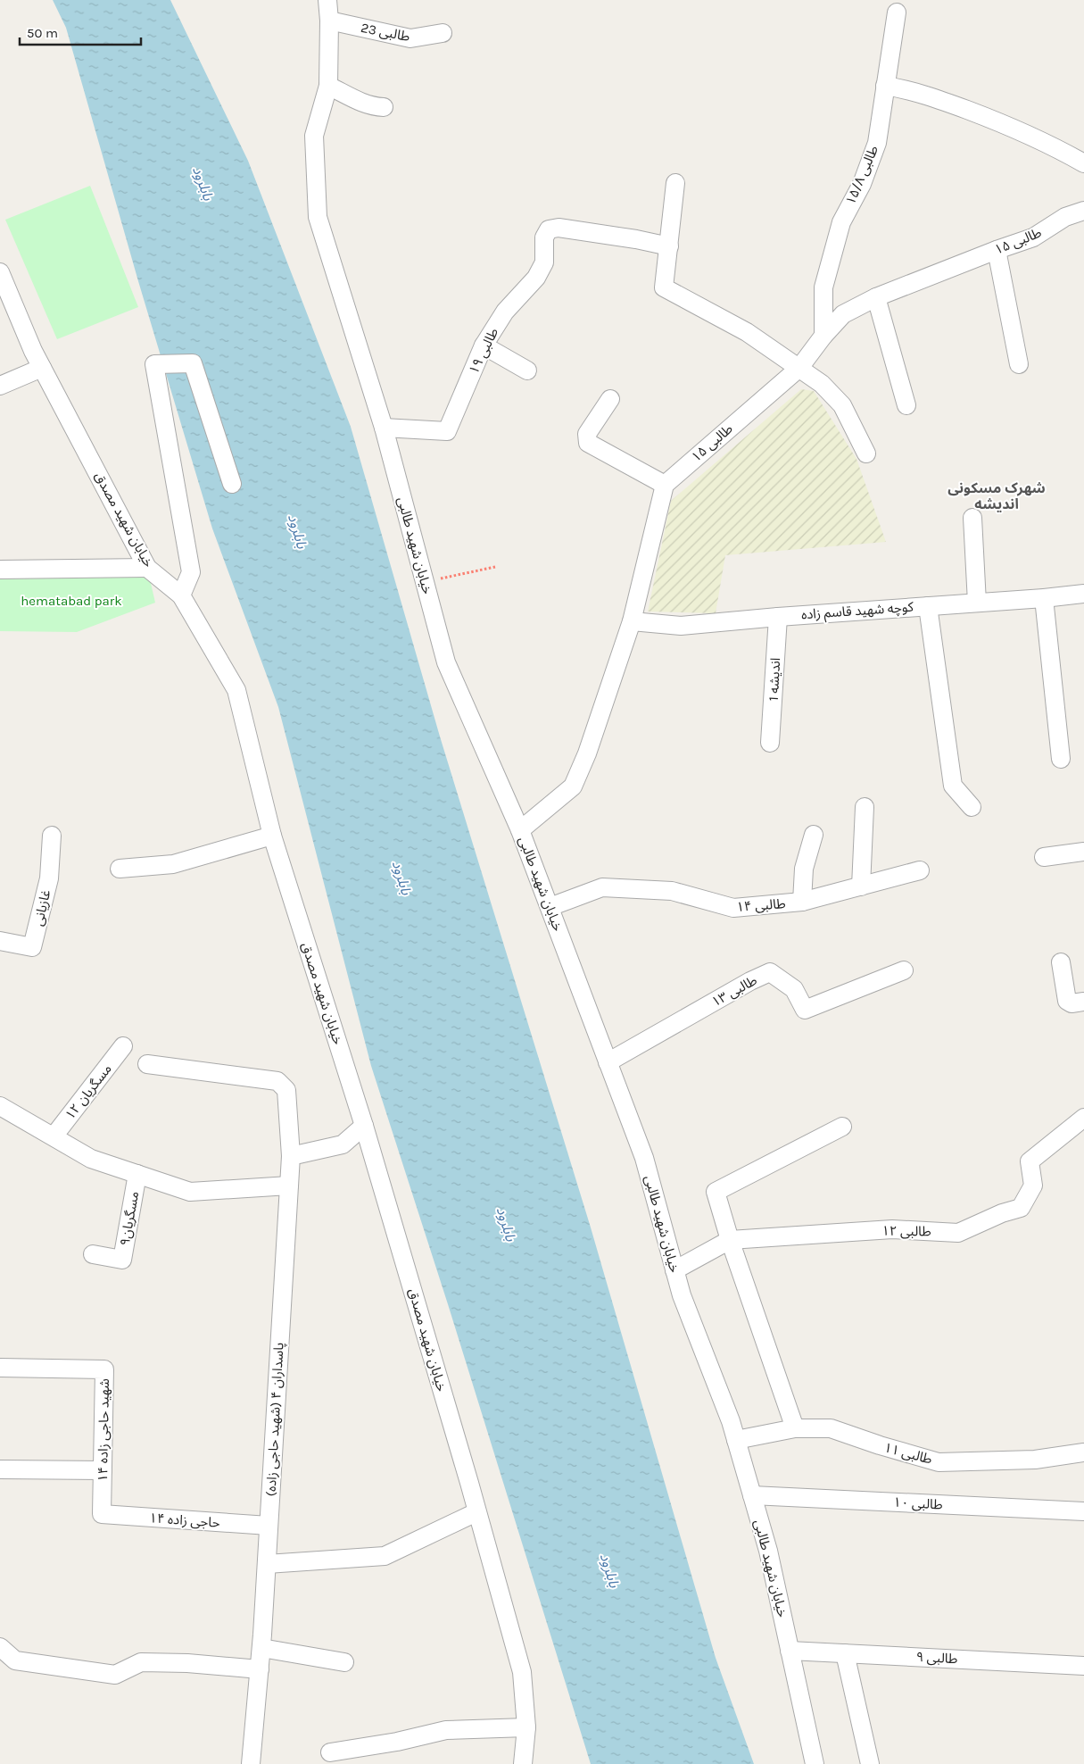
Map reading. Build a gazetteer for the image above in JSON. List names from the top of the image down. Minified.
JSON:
{"streets":{"street":["طالبی 23","طالبی ۱۵/۸","طالبی ۱۵","طالبی ۱۹","خیابان شهید مصدق","خیابان شهید طالبی","کوچه شهید قاسم زاده","اندیشه 1","طالبی ۱۴","غازیانی","طالبی ۱۳","مسگریان ۱۲","مسگریان۹","طالبی ۱۲","پاسداران ۴ (شهید حاجی زاده)","شهید حاجی زاده ۱۴","طالبی ۱۱","طالبی ۱۰","حاجی زاده ۱۴","طالبی ۹"]},"crossings":[["طالبی 23","خیابان شهید طالبی"],["طالبی ۱۵/۸","طالبی ۱۵"],["طالبی ۱۹","خیابان شهید طالبی"],["خیابان شهید طالبی","طالبی ۱۴"],["خیابان شهید طالبی","طالبی ۱۳"],["خیابان شهید طالبی","طالبی ۱۲"],["خیابان شهید طالبی","طالبی ۱۱"],["خیابان شهید طالبی","طالبی ۱۰"],["خیابان شهید طالبی","طالبی ۹"],["کوچه شهید قاسم زاده","اندیشه 1"],["پاسداران ۴ (شهید حاجی زاده)","حاجی زاده ۱۴"],["شهید حاجی زاده ۱۴","حاجی زاده ۱۴"]],"districts":["شهرک مسکونی اندیشه"],"water":["بابلرود"],"parks":["hematabad park"],"scale_bar":"50 m"}
